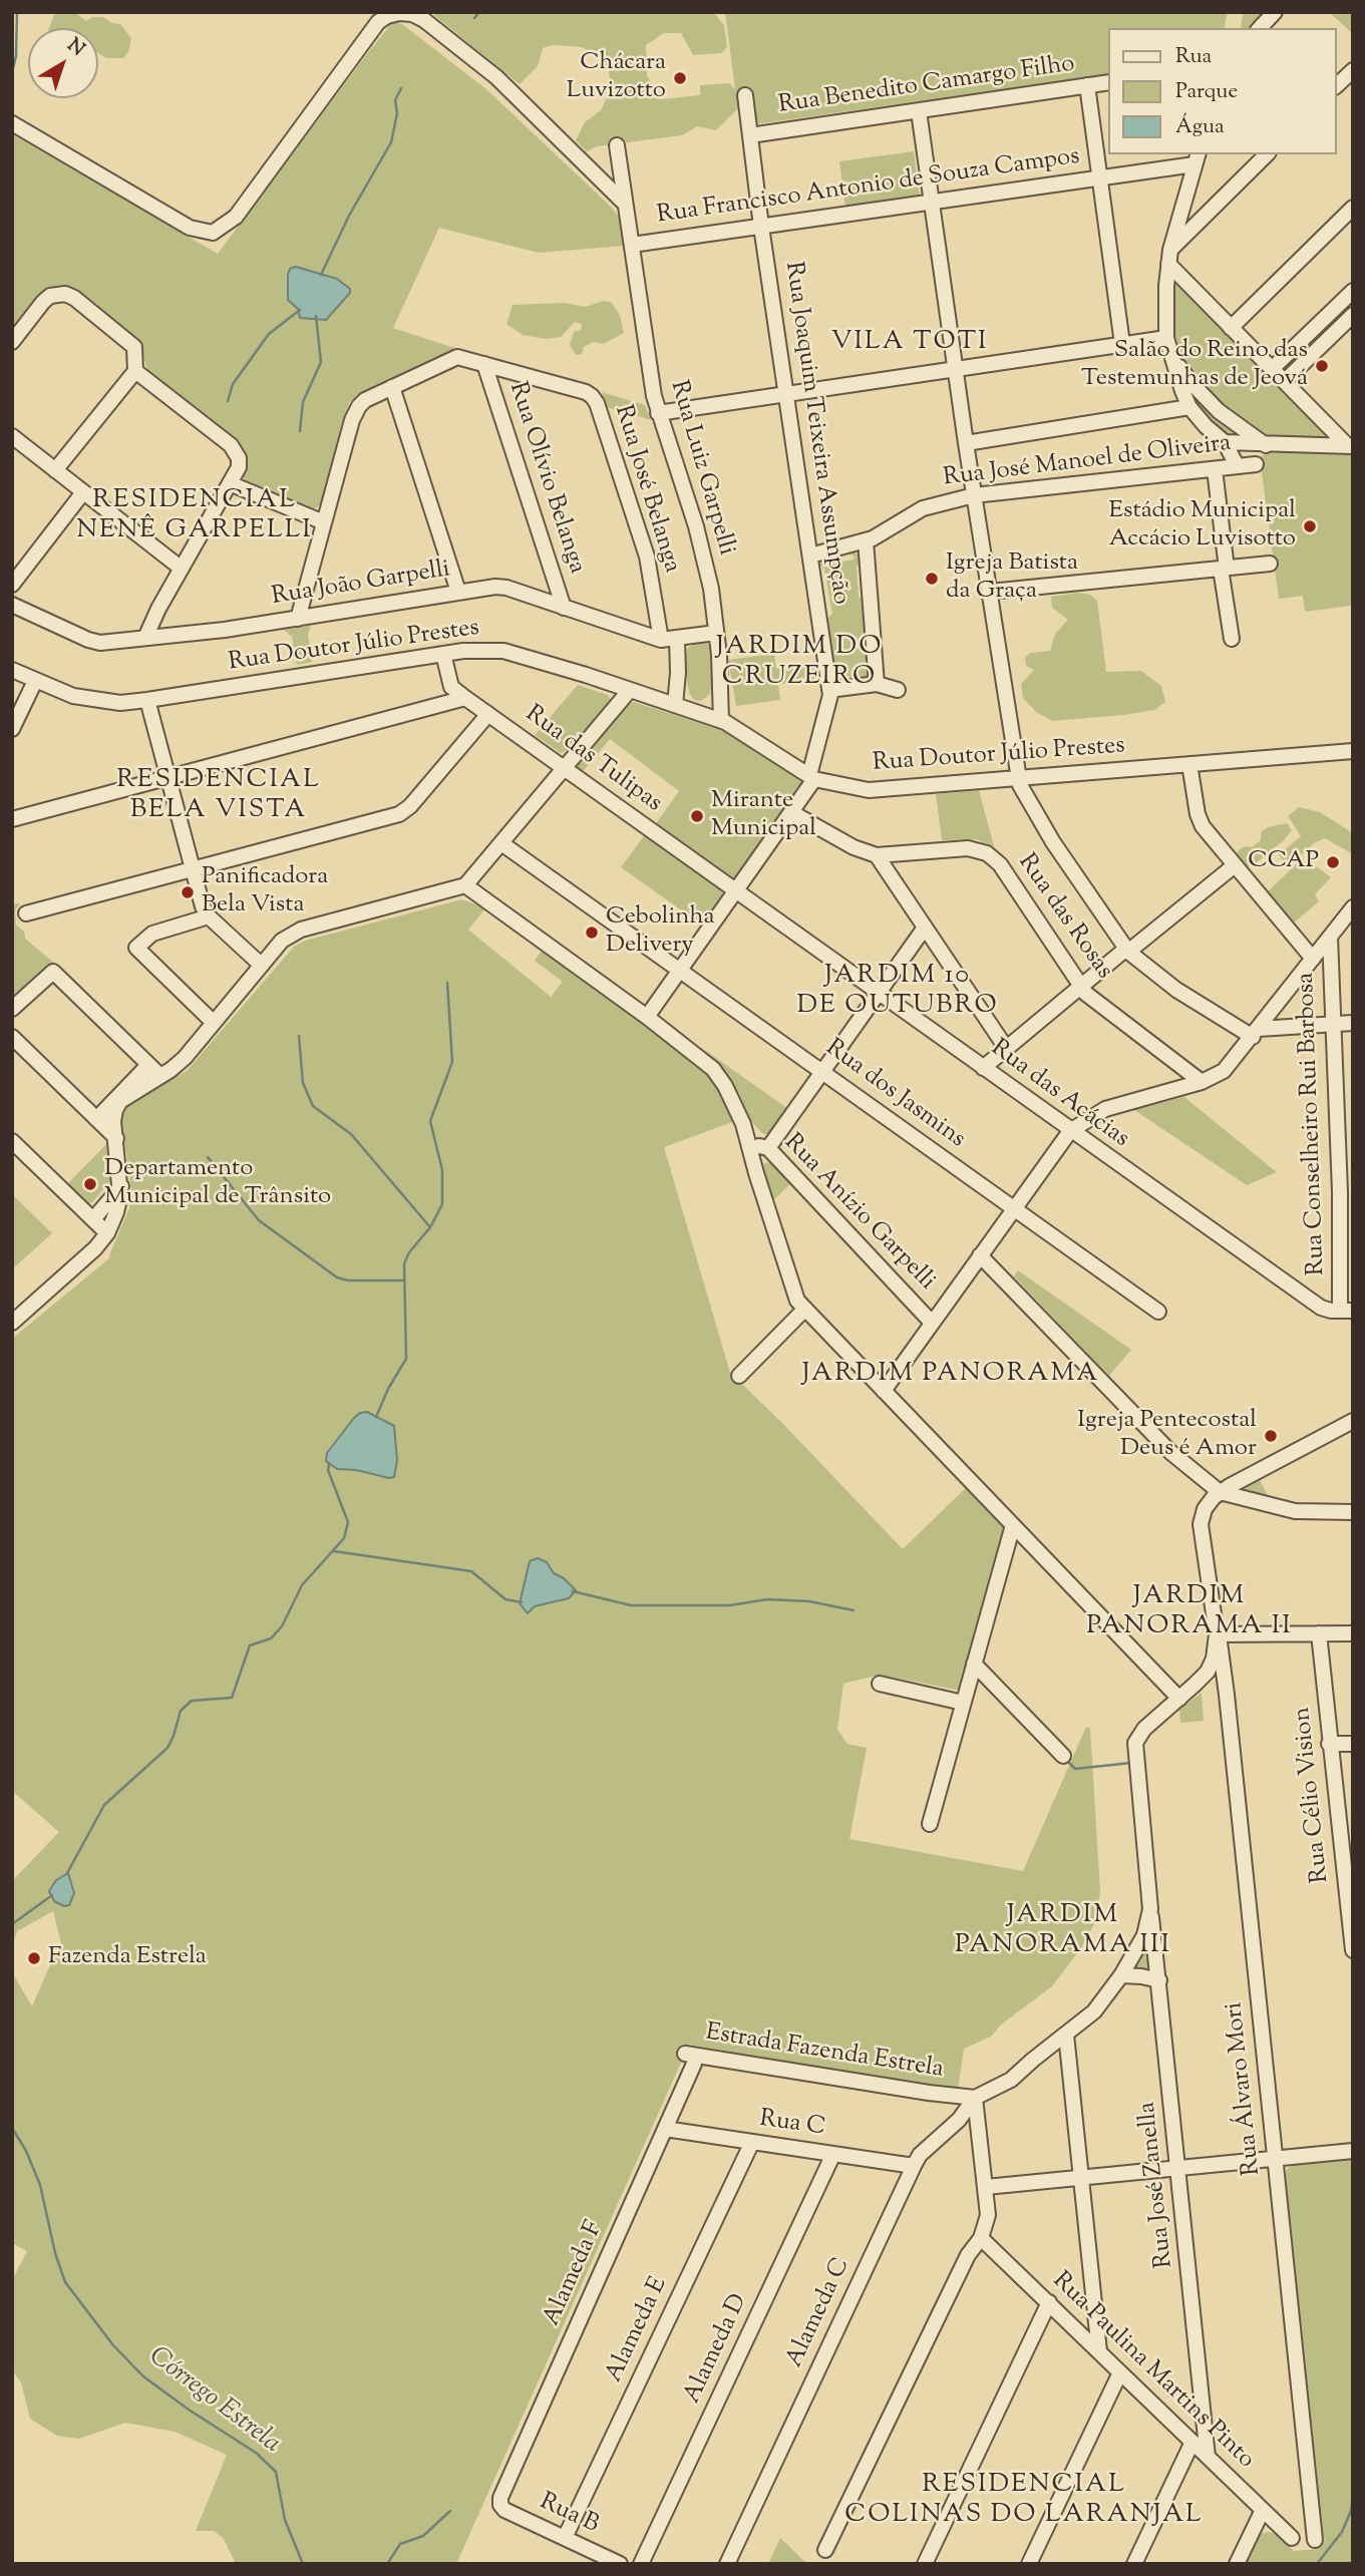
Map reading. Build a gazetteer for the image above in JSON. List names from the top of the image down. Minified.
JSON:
{"streets":{"street":["Rua Benedito Camargo Filho","Rua Francisco Antonio de Souza Campos","Rua Joaquim Teixeira Assumpção","Rua José Manoel de Oliveira","Rua Luiz Garpelli","Rua Olívio Belanga","Rua José Belanga","Rua João Garpelli","Rua Doutor Júlio Prestes","Rua das Tulipas","Rua das Rosas","Rua dos Jasmins","Rua das Acácias","Rua Conselheiro Rui Barbosa","Rua Anízio Garpelli","Rua Célio Vision","Estrada Fazenda Estrela","Rua Álvaro Mori","Rua C","Rua José Zanella","Alameda F","Alameda C","Alameda E","Alameda D","Rua Paulina Martins Pinto","Rua B"]},"crossings":[["Rua Benedito Camargo Filho","Rua Joaquim Teixeira Assumpção"],["Rua Francisco Antonio de Souza Campos","Rua Joaquim Teixeira Assumpção"],["Rua Francisco Antonio de Souza Campos","Rua Luiz Garpelli"],["Rua Joaquim Teixeira Assumpção","Rua José Manoel de Oliveira"],["Rua Joaquim Teixeira Assumpção","Rua Doutor Júlio Prestes"],["Rua Joaquim Teixeira Assumpção","Rua das Tulipas"],["Rua Joaquim Teixeira Assumpção","Rua das Rosas"],["Rua Joaquim Teixeira Assumpção","Rua dos Jasmins"],["Rua Joaquim Teixeira Assumpção","Rua das Acácias"],["Rua Luiz Garpelli","Rua João Garpelli"],["Rua Luiz Garpelli","Rua Doutor Júlio Prestes"],["Rua Olívio Belanga","Rua José Belanga"],["Rua Olívio Belanga","Rua João Garpelli"],["Rua José Belanga","Rua João Garpelli"],["Rua Doutor Júlio Prestes","Rua Conselheiro Rui Barbosa"],["Rua das Tulipas","Rua das Acácias"],["Rua das Acácias","Rua Conselheiro Rui Barbosa"],["Estrada Fazenda Estrela","Alameda F"],["Estrada Fazenda Estrela","Alameda C"],["Rua C","Alameda F"],["Rua C","Alameda C"],["Rua C","Alameda E"],["Rua C","Alameda D"],["Rua José Zanella","Rua Paulina Martins Pinto"],["Alameda F","Rua B"],["Alameda E","Rua B"]],"districts":["VILA TOTI","RESIDENCIAL NENÊ GARPELLI","JARDIM DO CRUZEIRO","RESIDENCIAL BELA VISTA","JARDIM 10 DE OUTUBRO","JARDIM PANORAMA","JARDIM PANORAMA II","JARDIM PANORAMA III","RESIDENCIAL COLINAS DO LARANJAL"],"water":["Córrego Estrela"],"places":["Chácara Luvizotto","Salão do Reino das Testemunhas de Jeová","Estádio Municipal Accácio Luvisotto","Igreja Batista da Graça","Mirante Municipal","CCAP","Panificadora Bela Vista","Cebolinha Delivery","Departamento Municipal de Trânsito","Igreja Pentecostal Deus é Amor","Fazenda Estrela"],"legend":["Rua","Parque","Água"],"north":"top right"}
